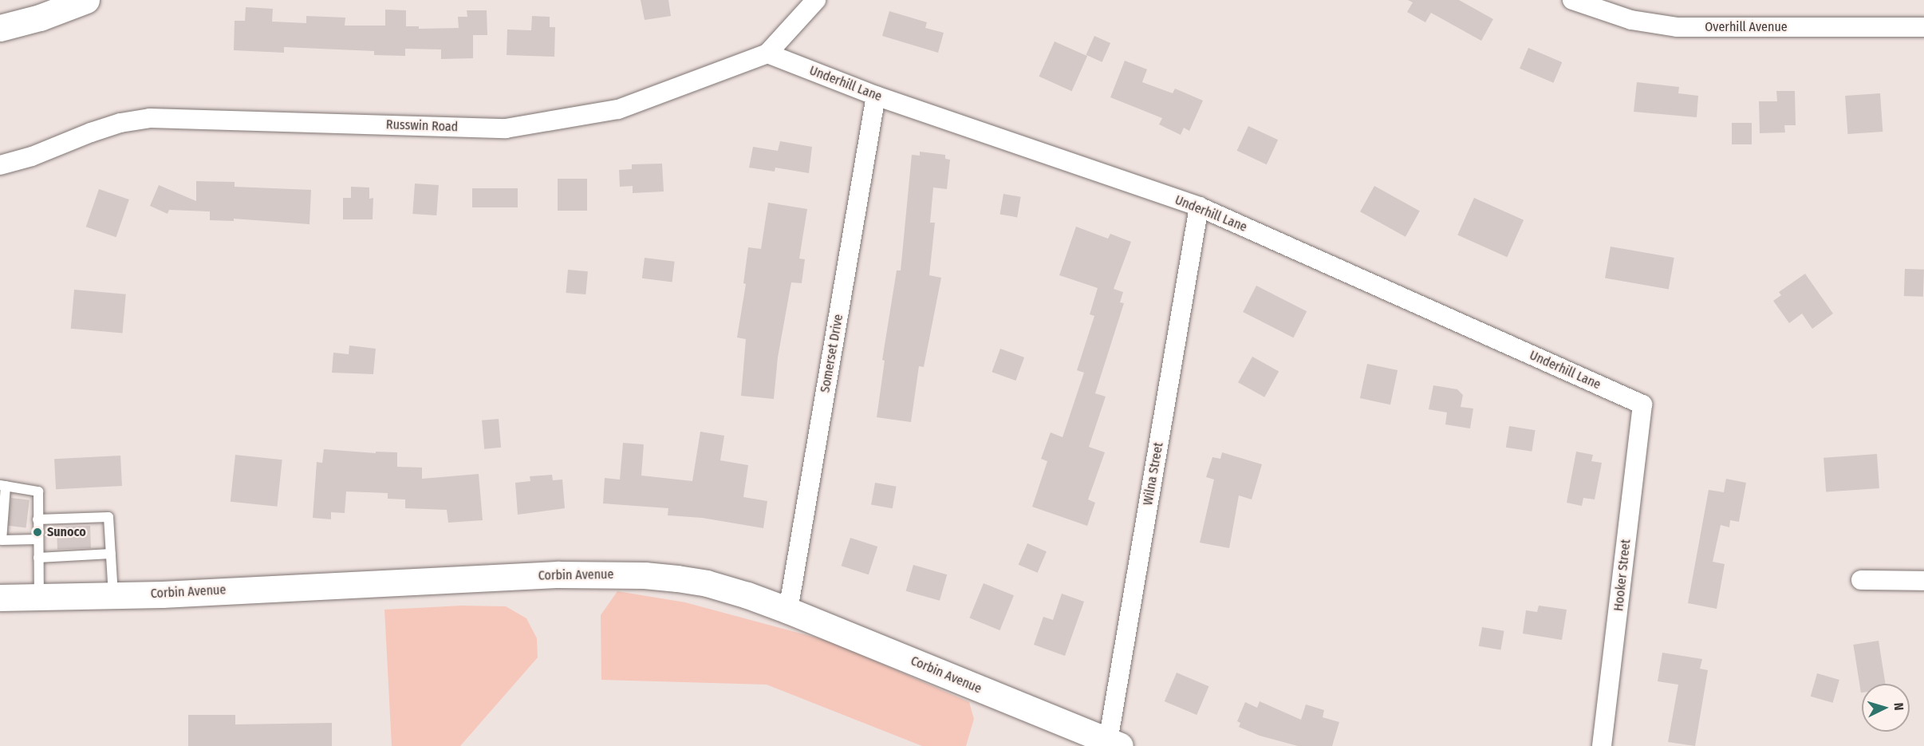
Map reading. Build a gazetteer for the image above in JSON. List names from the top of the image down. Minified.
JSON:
{"streets":{"main road":["Corbin Avenue"],"street":["Overhill Avenue","Underhill Lane","Russwin Road","Somerset Drive","Wilna Street","Hooker Street"]},"crossings":[["Underhill Lane","Russwin Road"],["Underhill Lane","Somerset Drive"],["Underhill Lane","Wilna Street"],["Underhill Lane","Hooker Street"],["Somerset Drive","Corbin Avenue"],["Wilna Street","Corbin Avenue"]],"places":["Sunoco"],"north":"right"}
